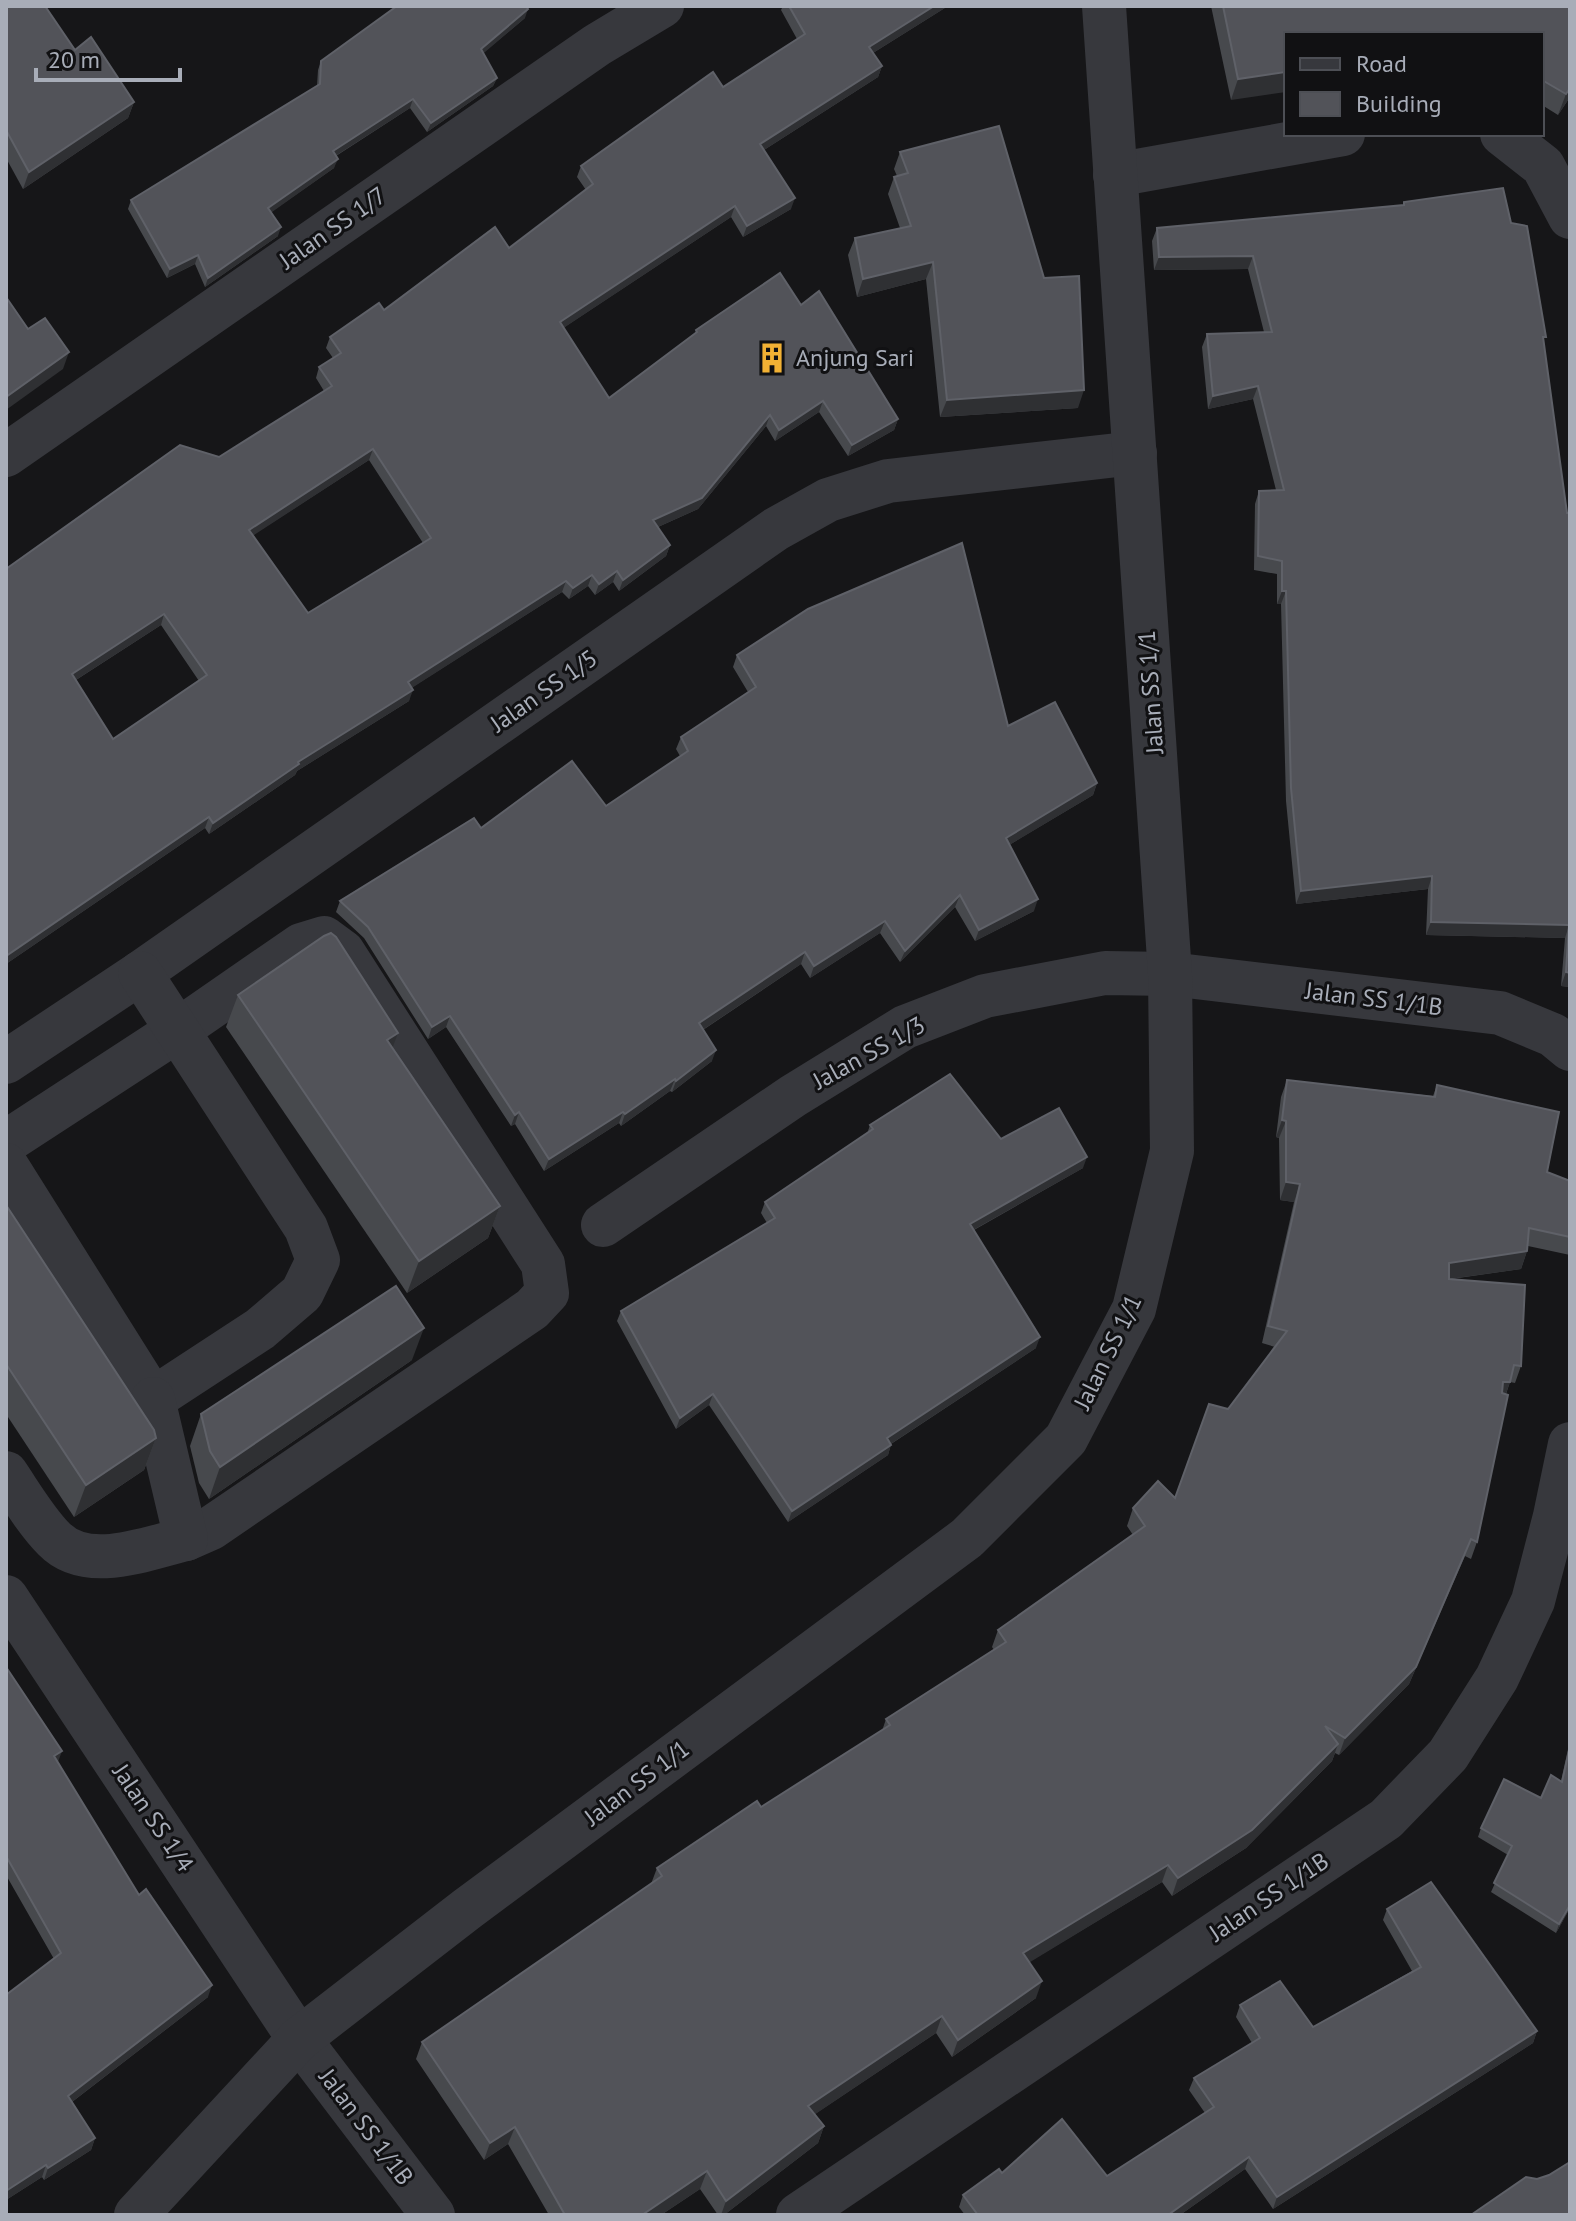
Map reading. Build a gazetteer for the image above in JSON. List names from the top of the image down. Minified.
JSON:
{"streets":{"street":["Jalan SS 1/7","Jalan SS 1/5","Jalan SS 1/1","Jalan SS 1/1B","Jalan SS 1/3","Jalan SS 1/4"]},"crossings":[["Jalan SS 1/5","Jalan SS 1/1"],["Jalan SS 1/1","Jalan SS 1/1B"],["Jalan SS 1/1","Jalan SS 1/3"],["Jalan SS 1/1","Jalan SS 1/4"],["Jalan SS 1/1B","Jalan SS 1/3"],["Jalan SS 1/1B","Jalan SS 1/4"]],"places":{"building":["Anjung Sari"]},"legend":["Road","Building"],"scale_bar":"20 m"}
